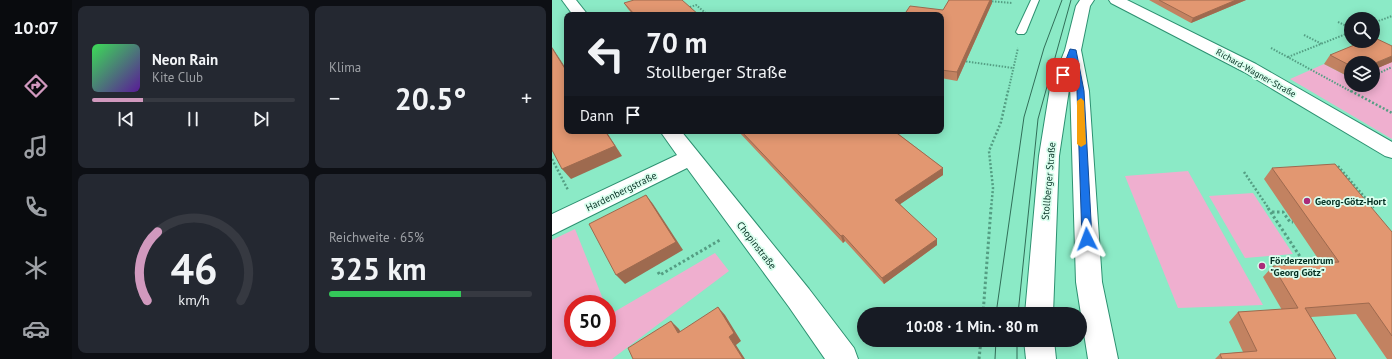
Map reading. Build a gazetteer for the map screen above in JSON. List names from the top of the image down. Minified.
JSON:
{"streets":{"street":["Richard-Wagner-Straße","Stollberger Straße","Hardenbergstraße","Chopinstraße"]},"crossings":[["Hardenbergstraße","Chopinstraße"]],"places":["Georg-Götz-Hort","Förderzentrum \"Georg Götz\""],"page":{"tabs":"10:07","tile":["Klima",["Reichweite · 65%","325 km"]],"turn":["70 m","Stollberger Straße"],"song":["Neon Rain","Kite Club"],"heat":["−","20.5°","+"],"then":"Dann","limit":"50","trip":"10:08 · 1 Min. · 80 m","gauge":["46","km/h"]}}
